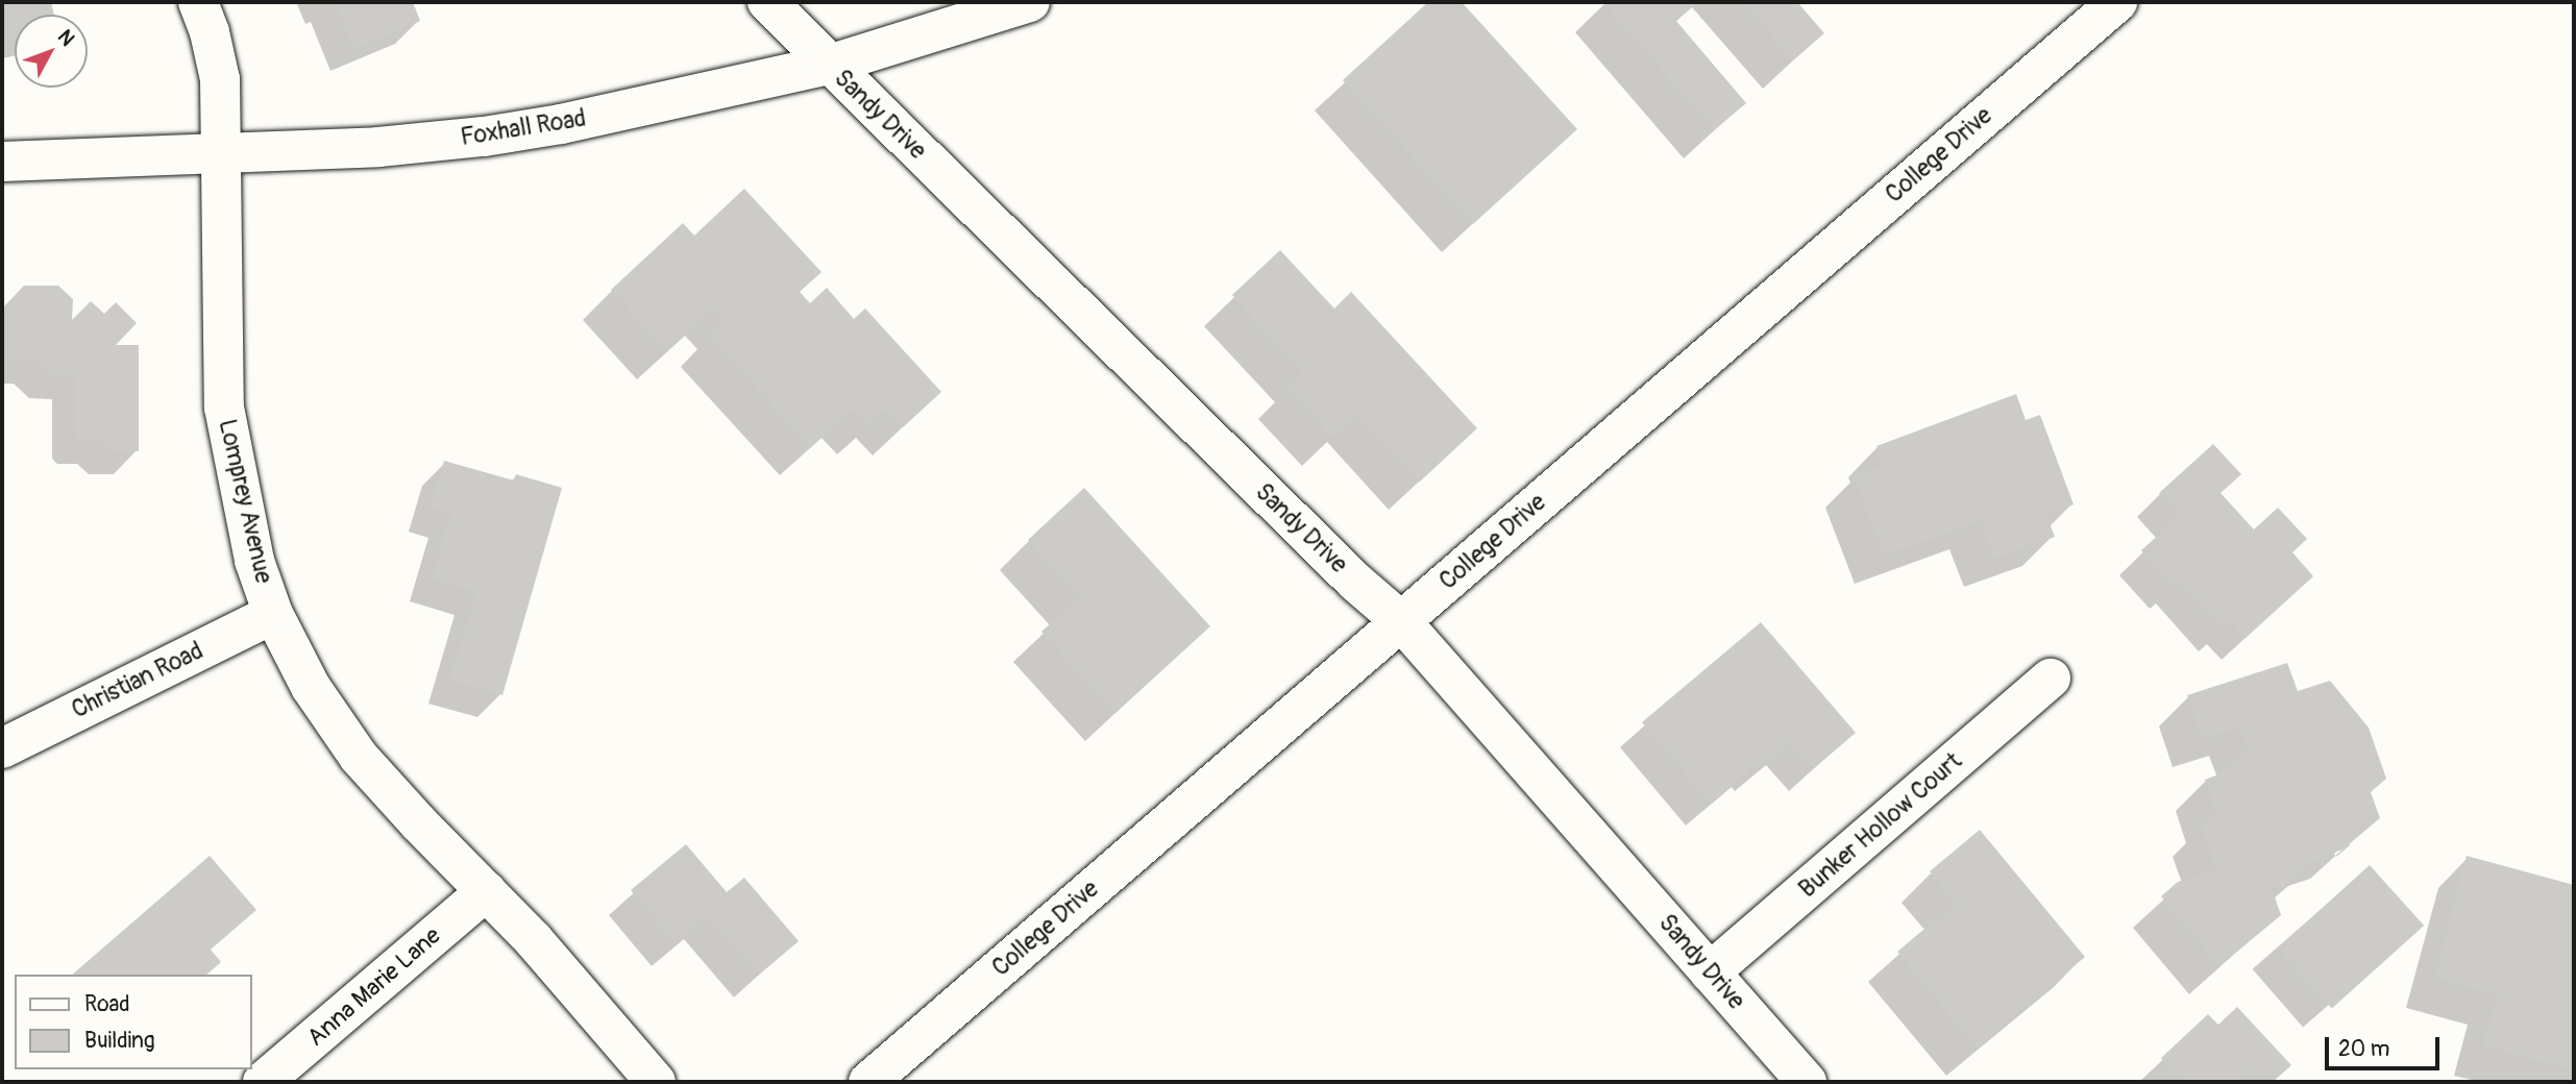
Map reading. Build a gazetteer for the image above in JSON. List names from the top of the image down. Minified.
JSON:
{"streets":{"street":["Sandy Drive","Foxhall Road","College Drive","Lomprey Avenue","Christian Road","Bunker Hollow Court","Anna Marie Lane"]},"crossings":[["Sandy Drive","Foxhall Road"],["Sandy Drive","College Drive"],["Sandy Drive","Bunker Hollow Court"],["Foxhall Road","Lomprey Avenue"],["Lomprey Avenue","Christian Road"],["Lomprey Avenue","Anna Marie Lane"]],"legend":["Road","Building"],"scale_bar":"20 m","north":"top right"}
